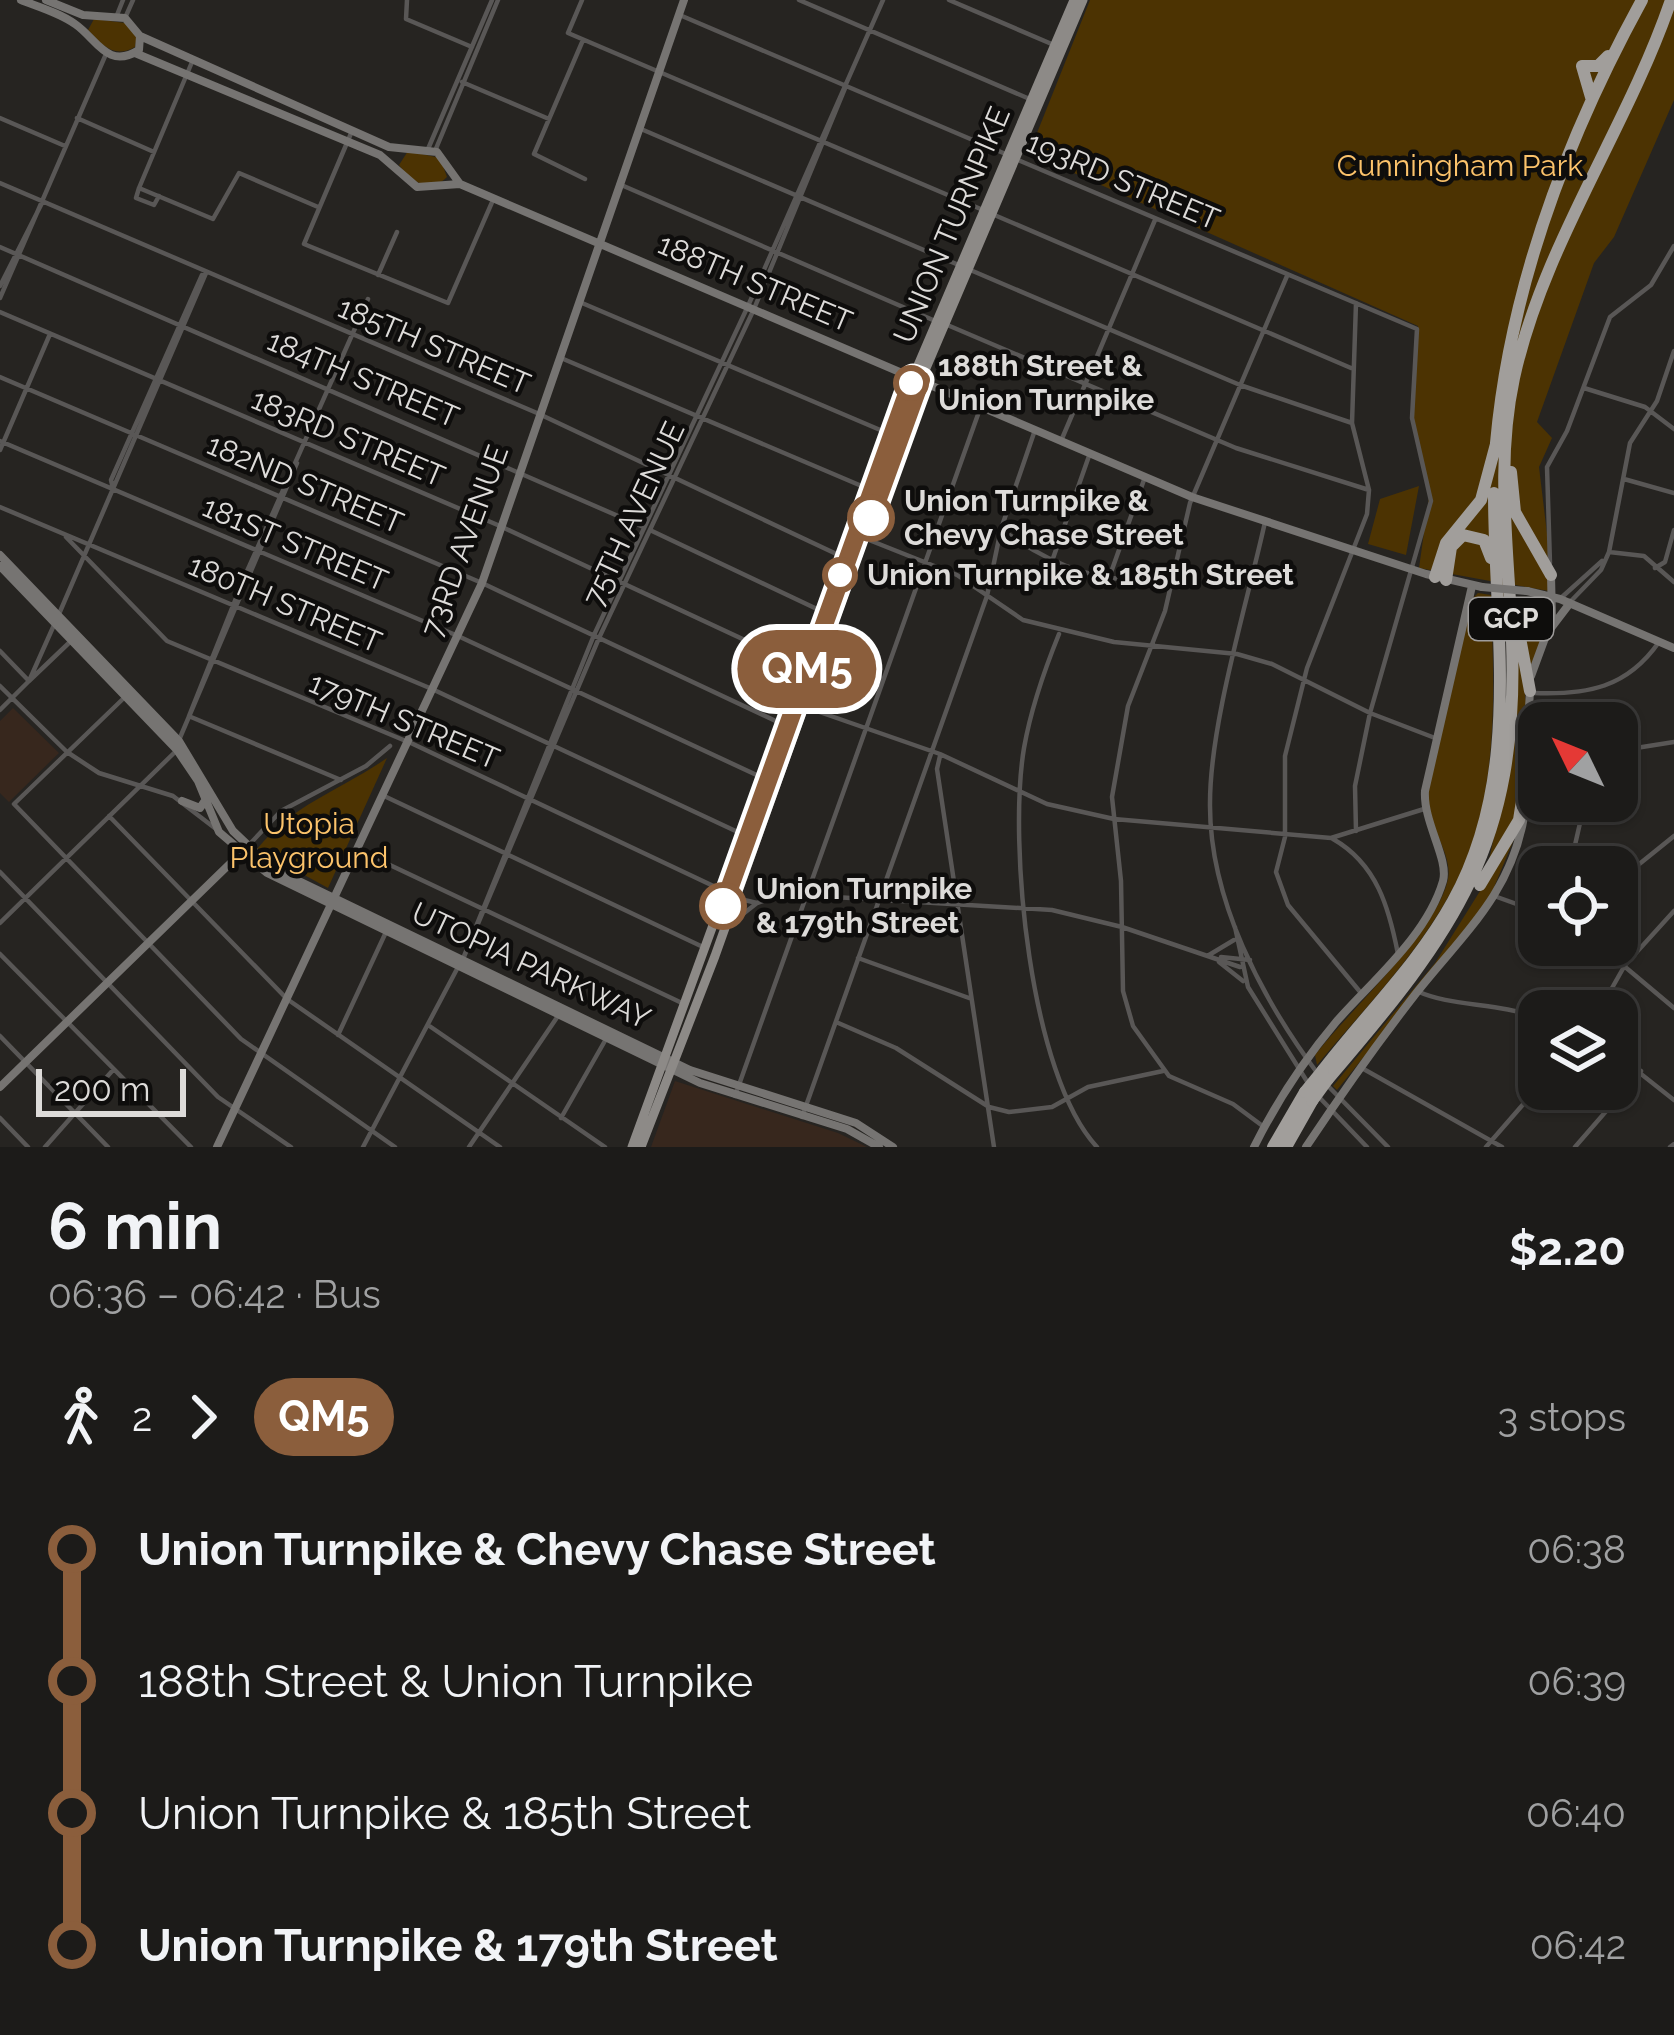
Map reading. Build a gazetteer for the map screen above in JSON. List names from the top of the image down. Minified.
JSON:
{"streets":{"highway":["GCP"],"main road":["UNION TURNPIKE"],"street":["193RD STREET","188TH STREET","185TH STREET","184TH STREET","183RD STREET","182ND STREET","75TH AVENUE","73RD AVENUE","181ST STREET","180TH STREET","179TH STREET","UTOPIA PARKWAY"]},"crossings":[["193RD STREET","UNION TURNPIKE"],["193RD STREET","188TH STREET"],["193RD STREET","75TH AVENUE"],["193RD STREET","73RD AVENUE"],["UNION TURNPIKE","188TH STREET"],["UNION TURNPIKE","185TH STREET"],["UNION TURNPIKE","184TH STREET"],["UNION TURNPIKE","183RD STREET"],["UNION TURNPIKE","182ND STREET"],["UNION TURNPIKE","181ST STREET"],["UNION TURNPIKE","180TH STREET"],["UNION TURNPIKE","179TH STREET"],["UNION TURNPIKE","UTOPIA PARKWAY"],["188TH STREET","75TH AVENUE"],["188TH STREET","73RD AVENUE"],["185TH STREET","75TH AVENUE"],["185TH STREET","73RD AVENUE"],["184TH STREET","75TH AVENUE"],["184TH STREET","73RD AVENUE"],["183RD STREET","75TH AVENUE"],["183RD STREET","73RD AVENUE"],["182ND STREET","75TH AVENUE"],["182ND STREET","73RD AVENUE"],["75TH AVENUE","181ST STREET"],["75TH AVENUE","180TH STREET"],["75TH AVENUE","179TH STREET"],["75TH AVENUE","UTOPIA PARKWAY"],["73RD AVENUE","181ST STREET"],["73RD AVENUE","180TH STREET"],["73RD AVENUE","179TH STREET"],["73RD AVENUE","UTOPIA PARKWAY"],["180TH STREET","179TH STREET"]],"parks":["Cunningham Park","Utopia Playground"],"places":["188th Street & Union Turnpike","Union Turnpike & Chevy Chase Street","Union Turnpike & 185th Street","Union Turnpike & 179th Street"],"lines":["bus line QM5"],"scale_bar":"200 m","north":"top left","page":{"on_map":"QM5","scale":"200 m","heading":["6 min","06:36 – 06:42 · Bus","$2.20"],"legs":["2","QM5","3 stops"],"list":[{"name":"Union Turnpike & Chevy Chase Street","value":"06:38"},{"name":"188th Street & Union Turnpike","value":"06:39"},{"name":"Union Turnpike & 185th Street","value":"06:40"},{"name":"Union Turnpike & 179th Street","value":"06:42"}]}}
